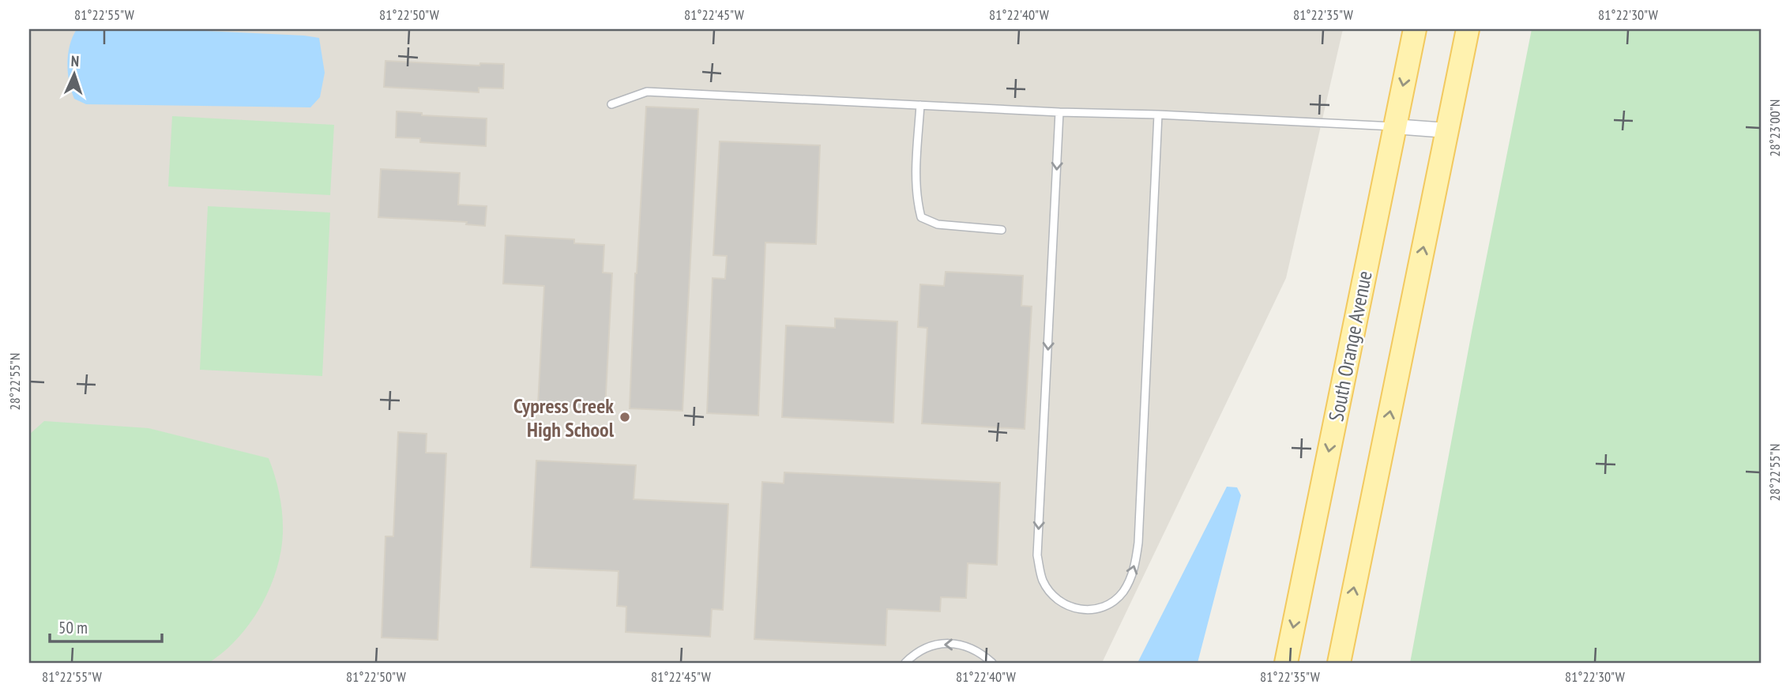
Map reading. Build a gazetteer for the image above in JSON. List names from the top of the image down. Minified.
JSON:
{"streets":{"main road":["South Orange Avenue"]},"places":["Cypress Creek High School"],"scale_bar":"50 m","north":"top","coordinates":["81°22'55\"W","81°22'50\"W","81°22'45\"W","81°22'40\"W","81°22'35\"W","81°22'30\"W","28°23'00\"N","28°22'55\"N"]}
